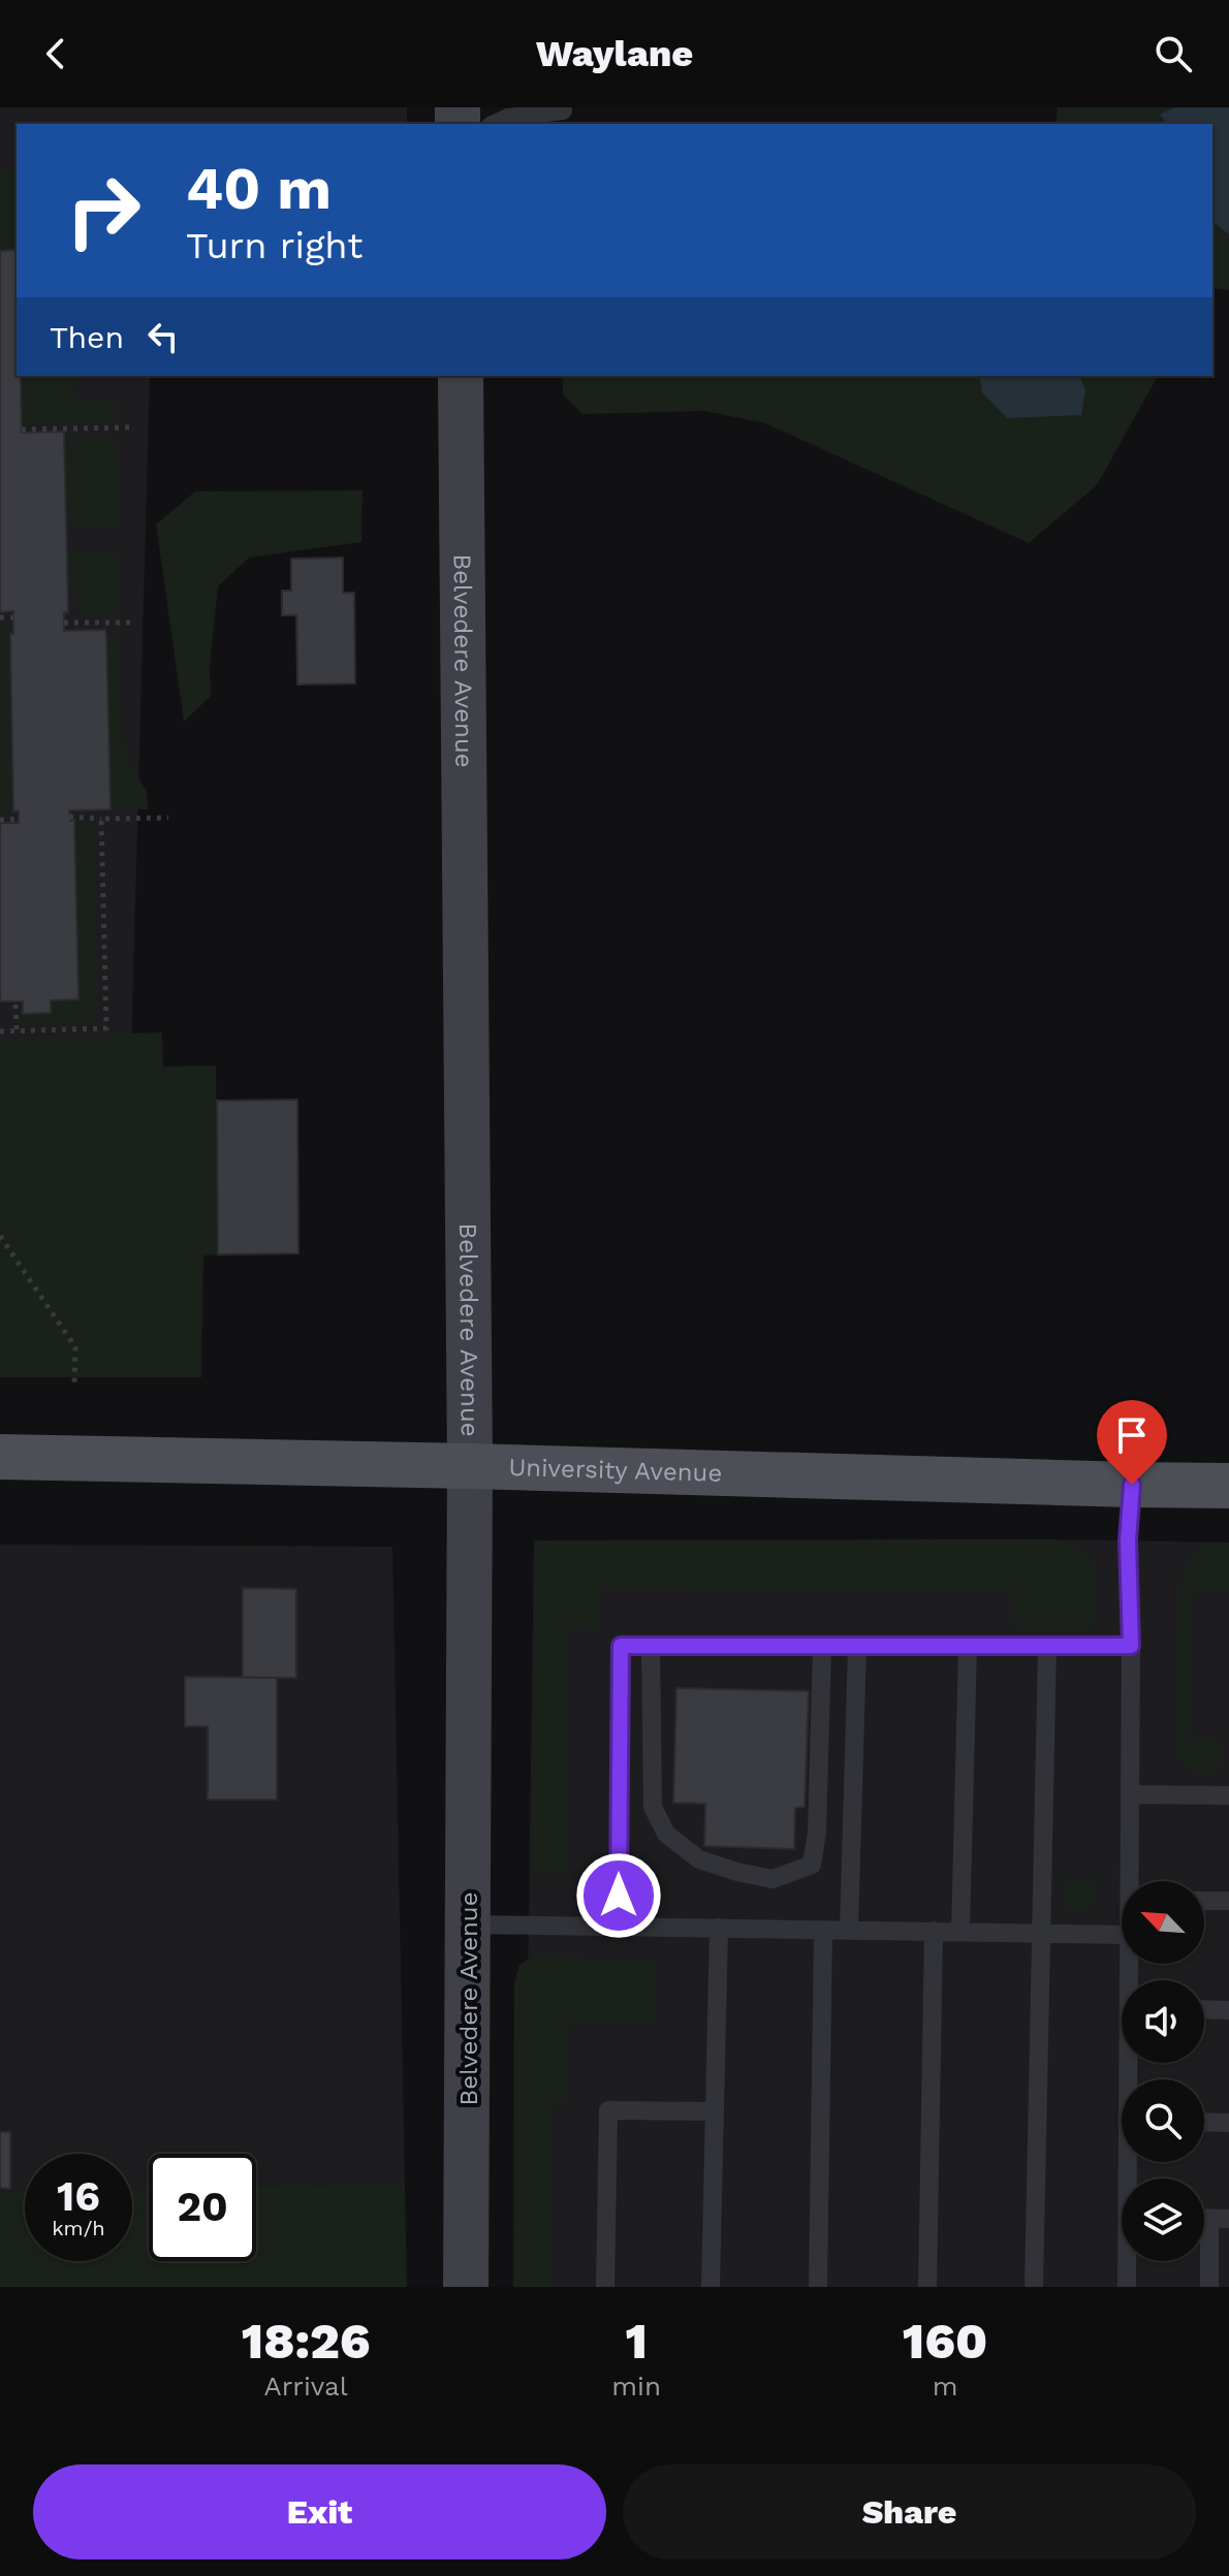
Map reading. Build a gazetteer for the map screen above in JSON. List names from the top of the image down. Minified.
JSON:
{"streets":{"main road":["Belvedere Avenue","University Avenue"]},"crossings":[["Belvedere Avenue","University Avenue"]],"north":"top left","page":{"header":"Waylane","turn":["40 m","Turn right"],"then":"Then","speed":"16 km/h","limit":"20","eta":["18:26","Arrival","1","min","160","m"],"buttons":["Exit","Share"]}}
